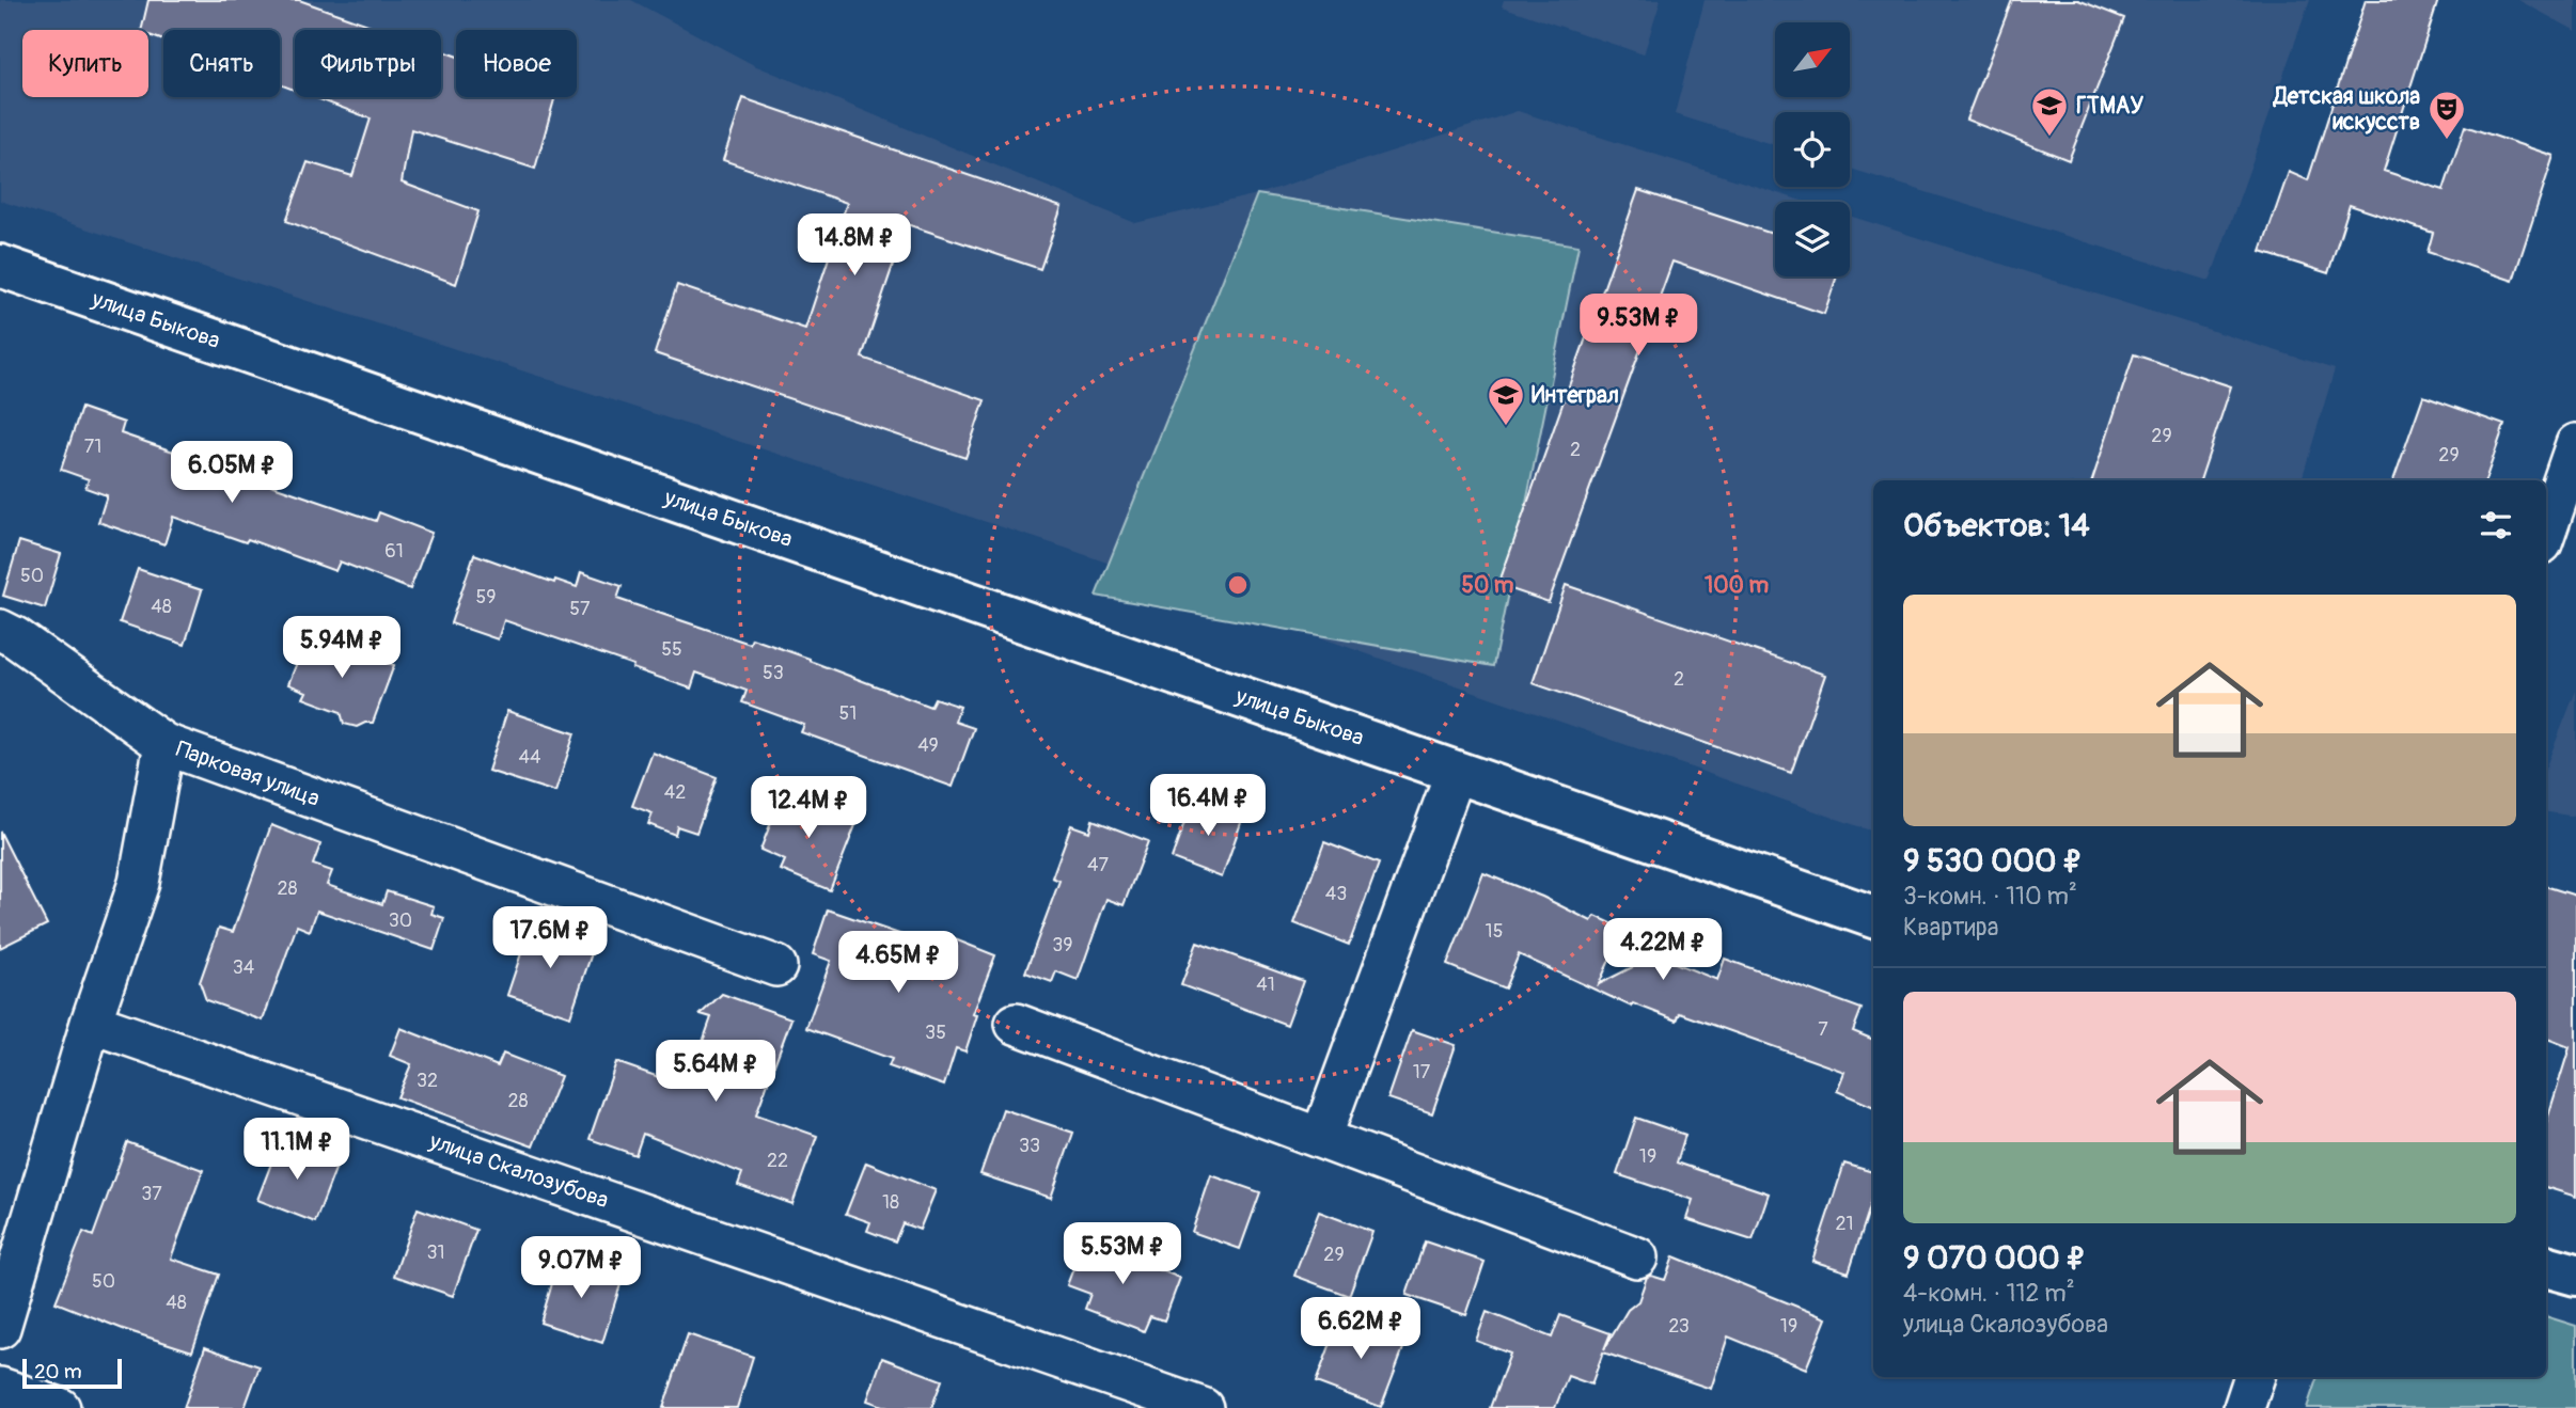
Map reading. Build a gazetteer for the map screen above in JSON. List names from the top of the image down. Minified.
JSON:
{"streets":{"street":["улица Быкова","Парковая улица","улица Скалозубова"]},"crossings":[["Парковая улица","улица Скалозубова"]],"places":{"school or university":["ГТМАУ","Интеграл"],"theatre":["Детская школа искусств"]},"house_numbers":["29","71","2","29","61","50","59","48","57","55","53","2","51","49","44","42","47","28","43","30","15","39","34","41","7","35","17","32","28","33","19","22","37","18","21","31","29","50","48","23","19"],"scale_bar":"20 m","north":"top right","page":{"chip":["Купить","Снять","Фильтры","Новое"],"price":["14.8M ₽","9.53M ₽","6.05M ₽","5.94M ₽","16.4M ₽","12.4M ₽","17.6M ₽","4.22M ₽","4.65M ₽","5.64M ₽","11.1M ₽","5.53M ₽","9.07M ₽","6.62M ₽"],"heading":"Объектов: 14","list":[{"name":"9 530 000 ₽","note":"3-комн. · 110 m² · Квартира"},{"name":"9 070 000 ₽","note":"4-комн. · 112 m² · улица Скалозубова"}],"scale":"20 m"},"rings":["50 m","100 m"]}
